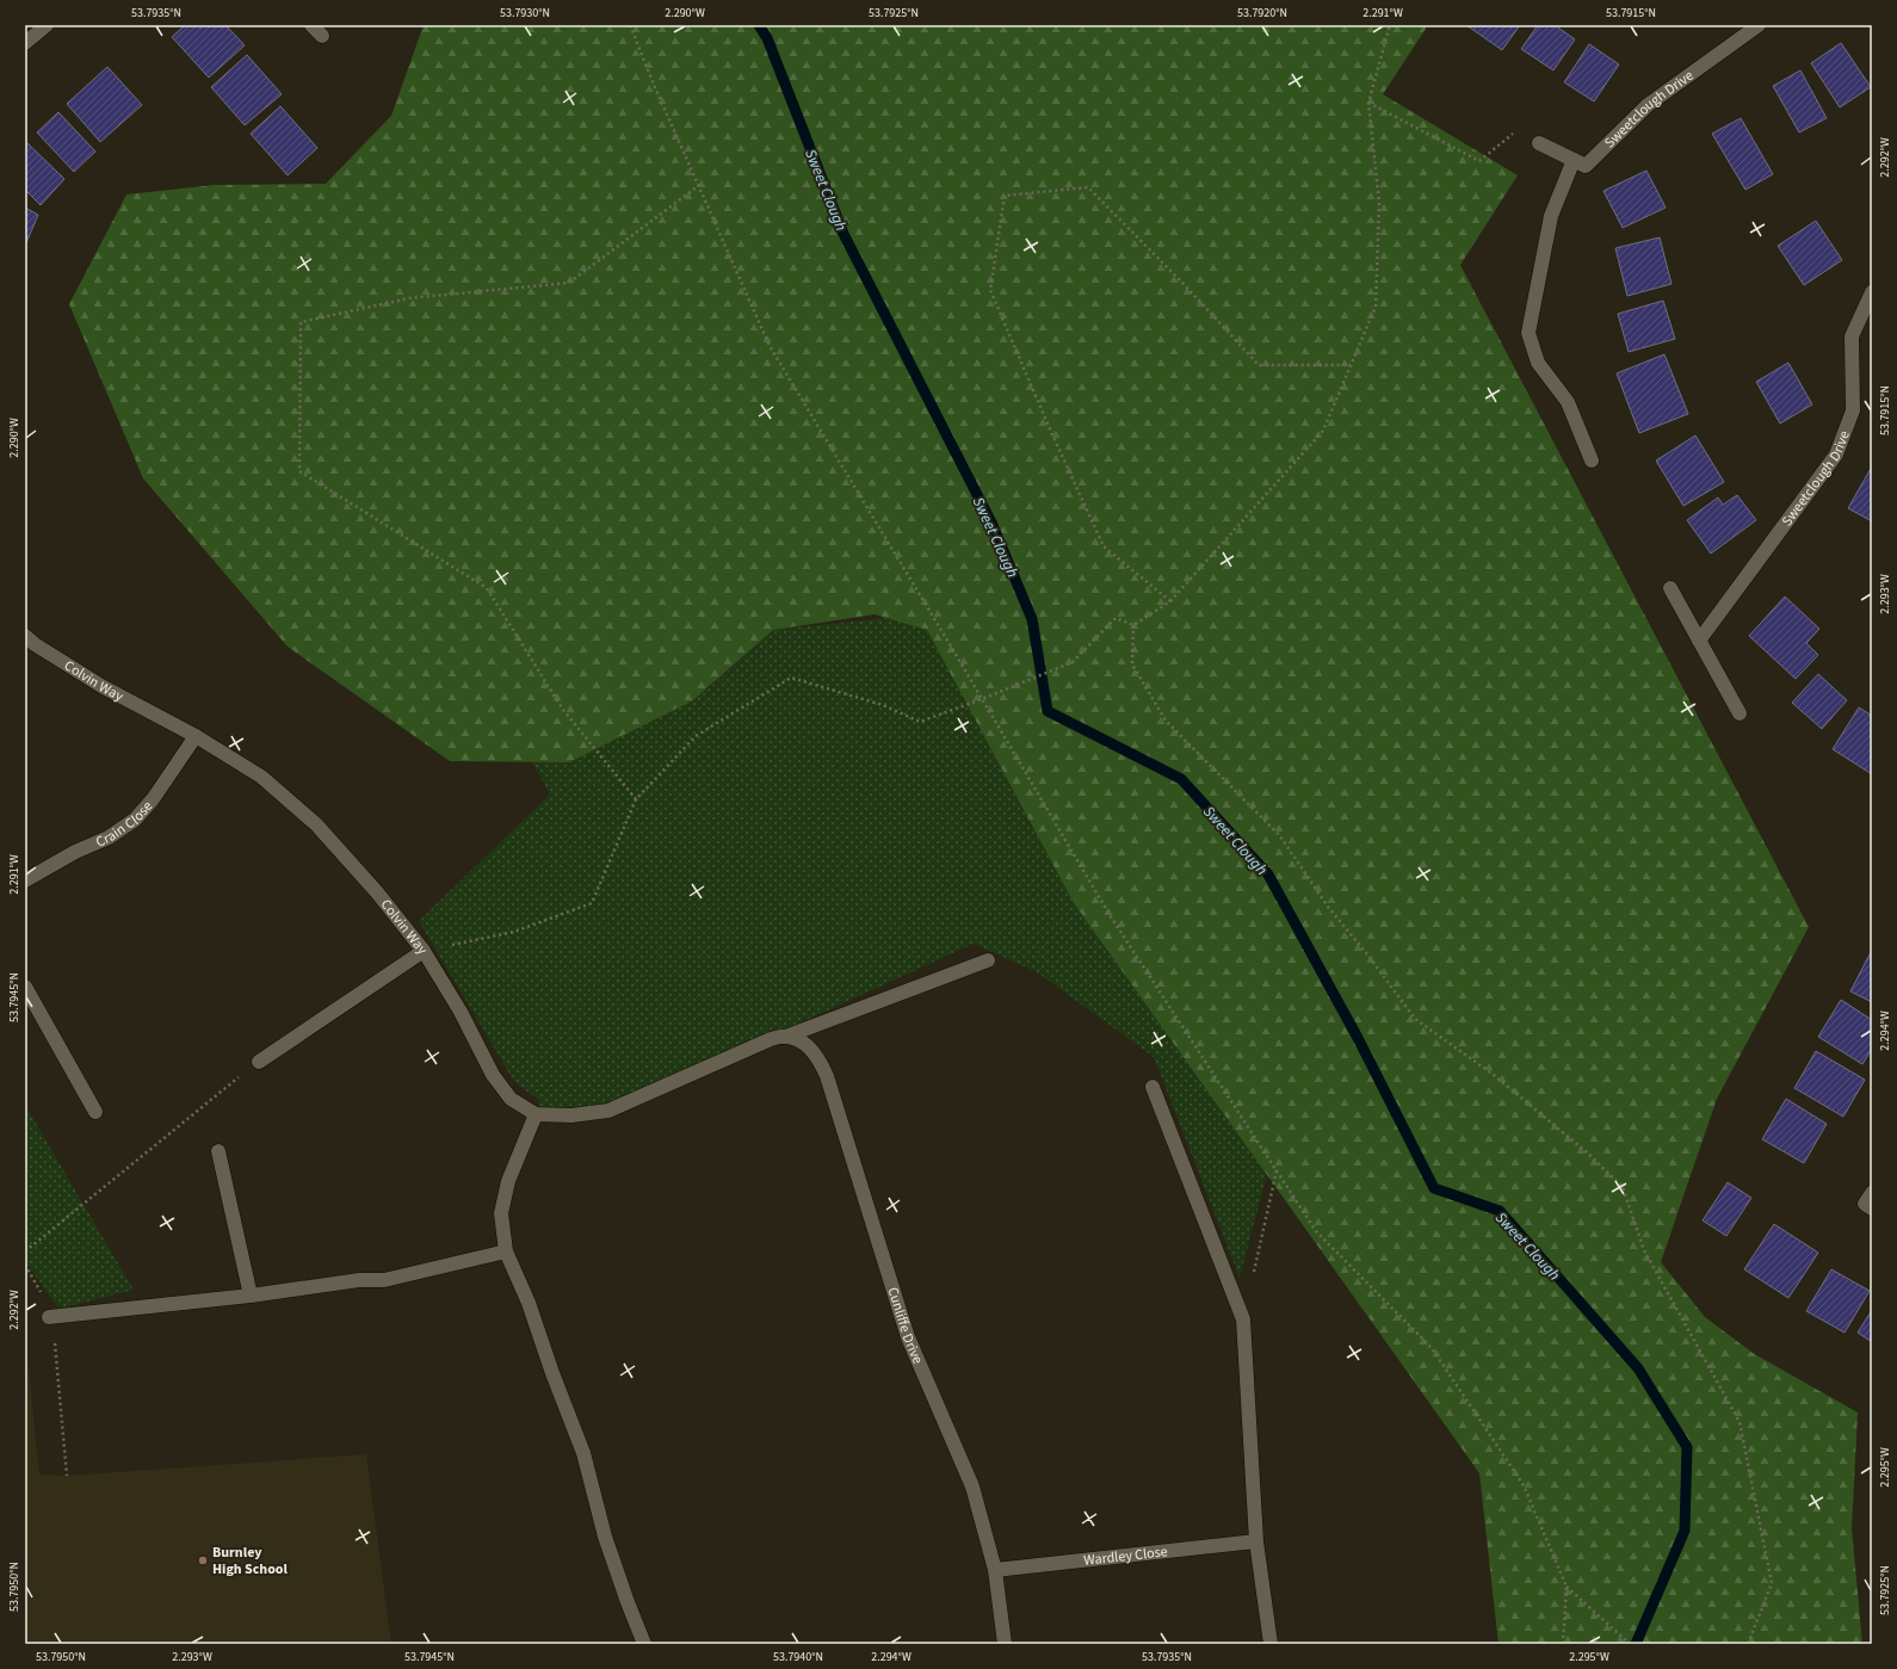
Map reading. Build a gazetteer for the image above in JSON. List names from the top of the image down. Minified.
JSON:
{"streets":{"street":["Sweetclough Drive","Colvin Way","Crain Close","Cunliffe Drive","Wardley Close"]},"crossings":[["Colvin Way","Crain Close"],["Colvin Way","Cunliffe Drive"],["Cunliffe Drive","Wardley Close"]],"water":["Sweet Clough"],"places":["Burnley High School"],"coordinates":["53.7935°N","53.7930°N","2.290°W","53.7925°N","53.7920°N","2.291°W","53.7915°N","2.292°W","2.293°W","53.7945°N","2.294°W","2.295°W","53.7950°N","53.7940°N"]}
